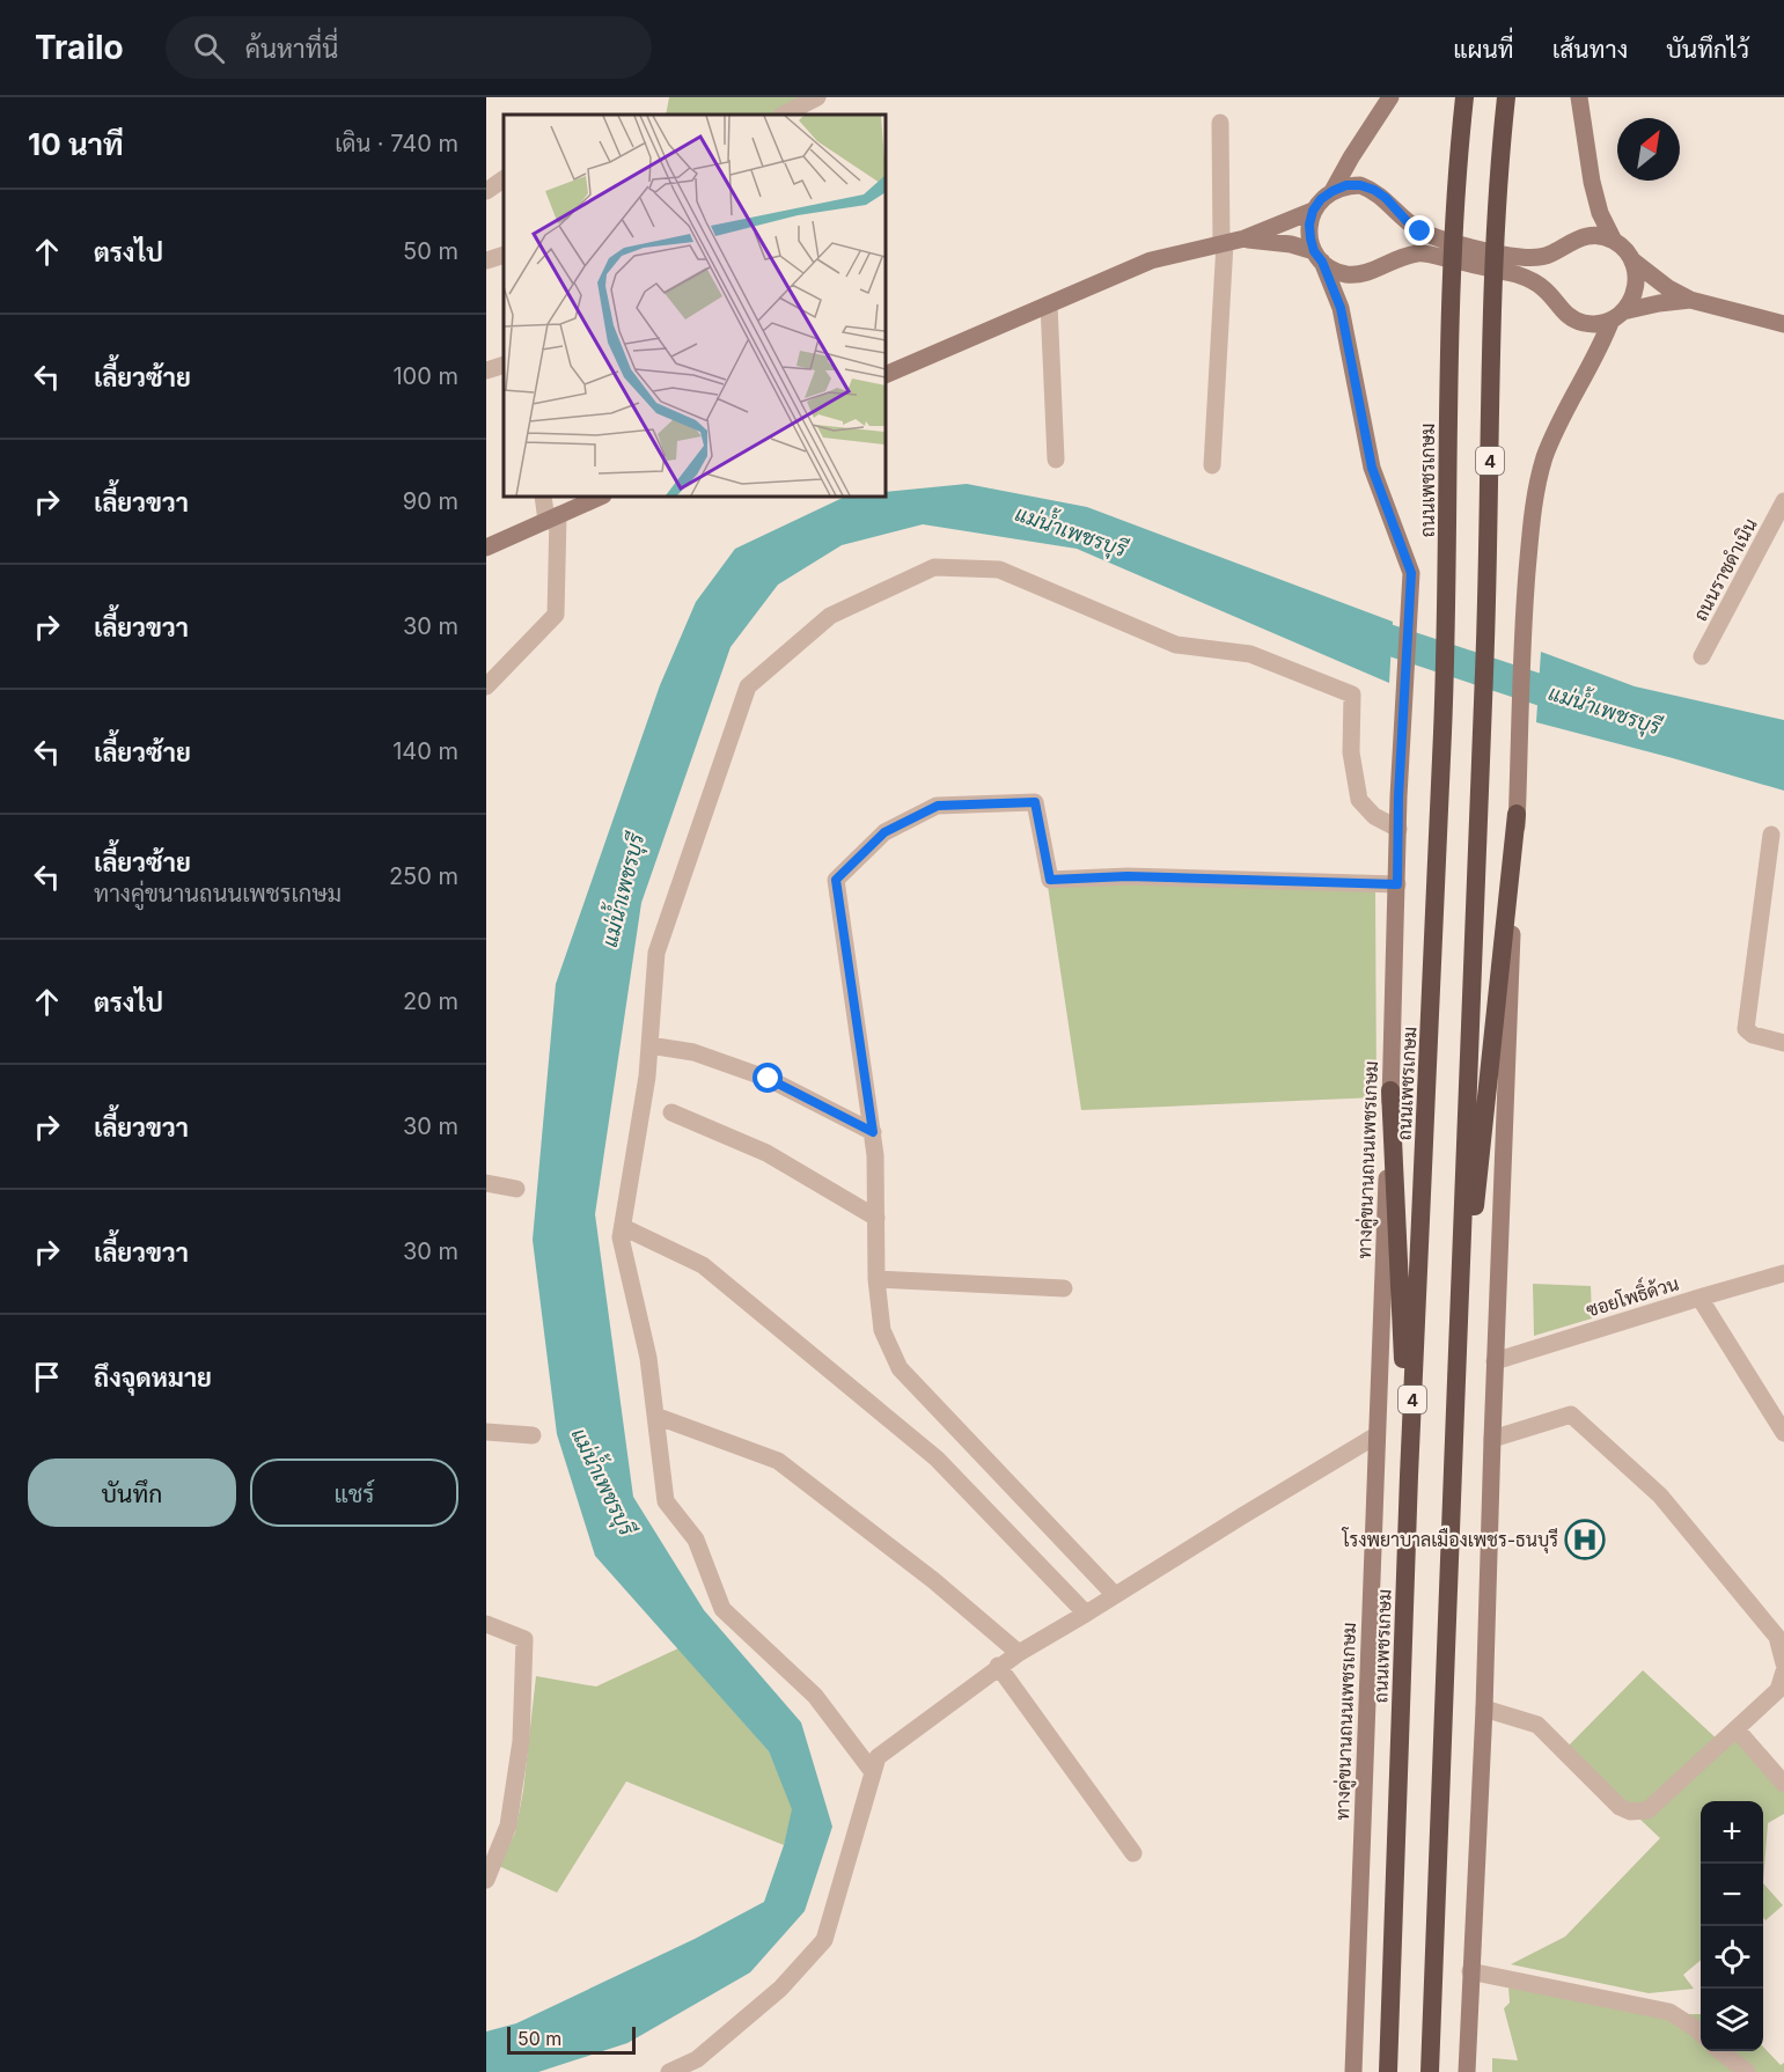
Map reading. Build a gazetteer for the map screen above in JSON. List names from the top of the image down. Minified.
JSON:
{"streets":{"highway":["4","ถนนเพชรเกษม"],"main road":["ทางคู่ขนานถนนเพชรเกษม"],"street":["ถนนราชดำเนิน","ซอยโพธิ์ด้วน"]},"water":["แม่น้ำเพชรบุรี"],"places":{"hospital":["โรงพยาบาลเมืองเพชร-ธนบุรี"]},"scale_bar":"50 m","north":"top right","page":{"header":"Trailo","search":"ค้นหาที่นี่","nav":["แผนที่","เส้นทาง","บันทึกไว้"],"heading":["10 นาที","เดิน · 740 m"],"list":[["ตรงไป","50 m"],["เลี้ยวซ้าย","100 m"],["เลี้ยวขวา","90 m"],["เลี้ยวขวา","30 m"],["เลี้ยวซ้าย","140 m"],["เลี้ยวซ้าย","ทางคู่ขนานถนนเพชรเกษม","250 m"],["ตรงไป","20 m"],["เลี้ยวขวา","30 m"],["เลี้ยวขวา","30 m"],"ถึงจุดหมาย"],"buttons":["บันทึก","แชร์"],"map_buttons":["+","−"],"scale":"50 m"}}
